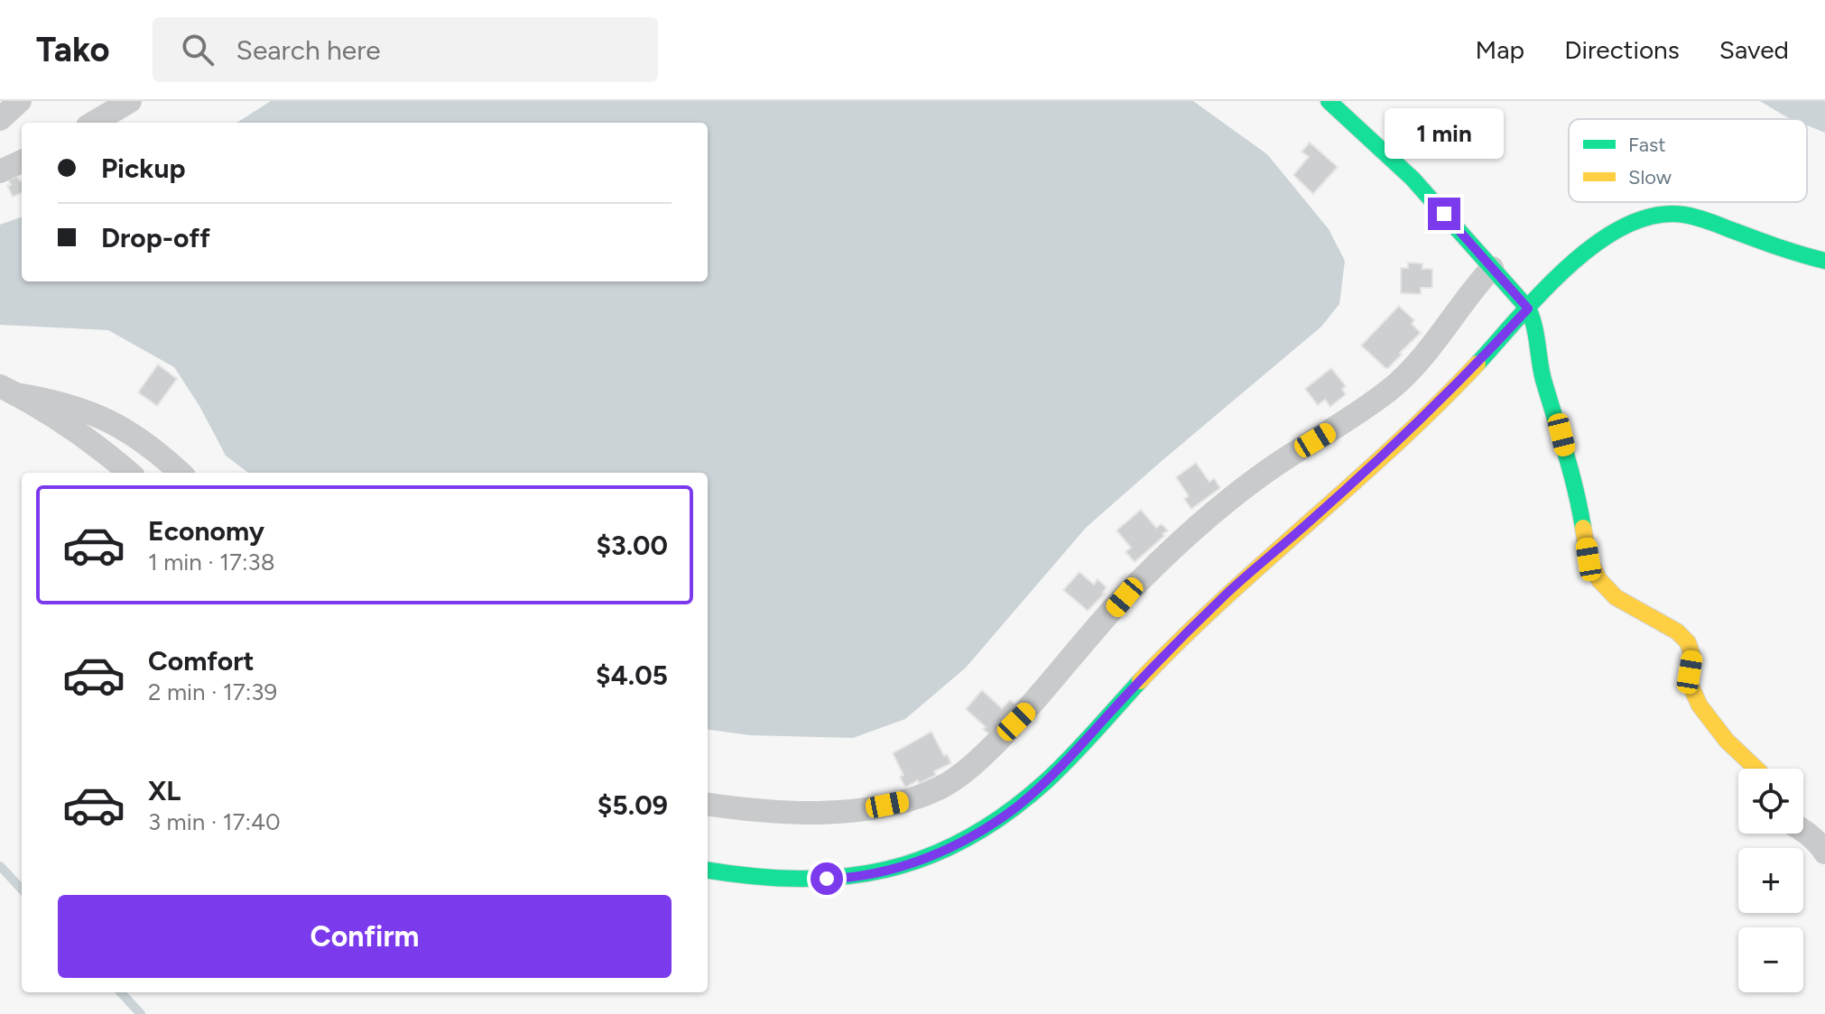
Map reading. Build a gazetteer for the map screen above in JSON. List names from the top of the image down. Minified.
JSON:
{"legend":["Fast","Slow"],"page":{"header":"Tako","search":"Search here","nav":["Map","Directions","Saved"],"bubble":"1 min","banner":["Pickup","Drop-off"],"list":[{"name":"Economy","note":"1 min · 17:38","value":"$3.00"},{"name":"Comfort","note":"2 min · 17:39","value":"$4.05"},{"name":"XL","note":"3 min · 17:40","value":"$5.09"}],"map_buttons":["+","−"],"buttons":"Confirm"}}
